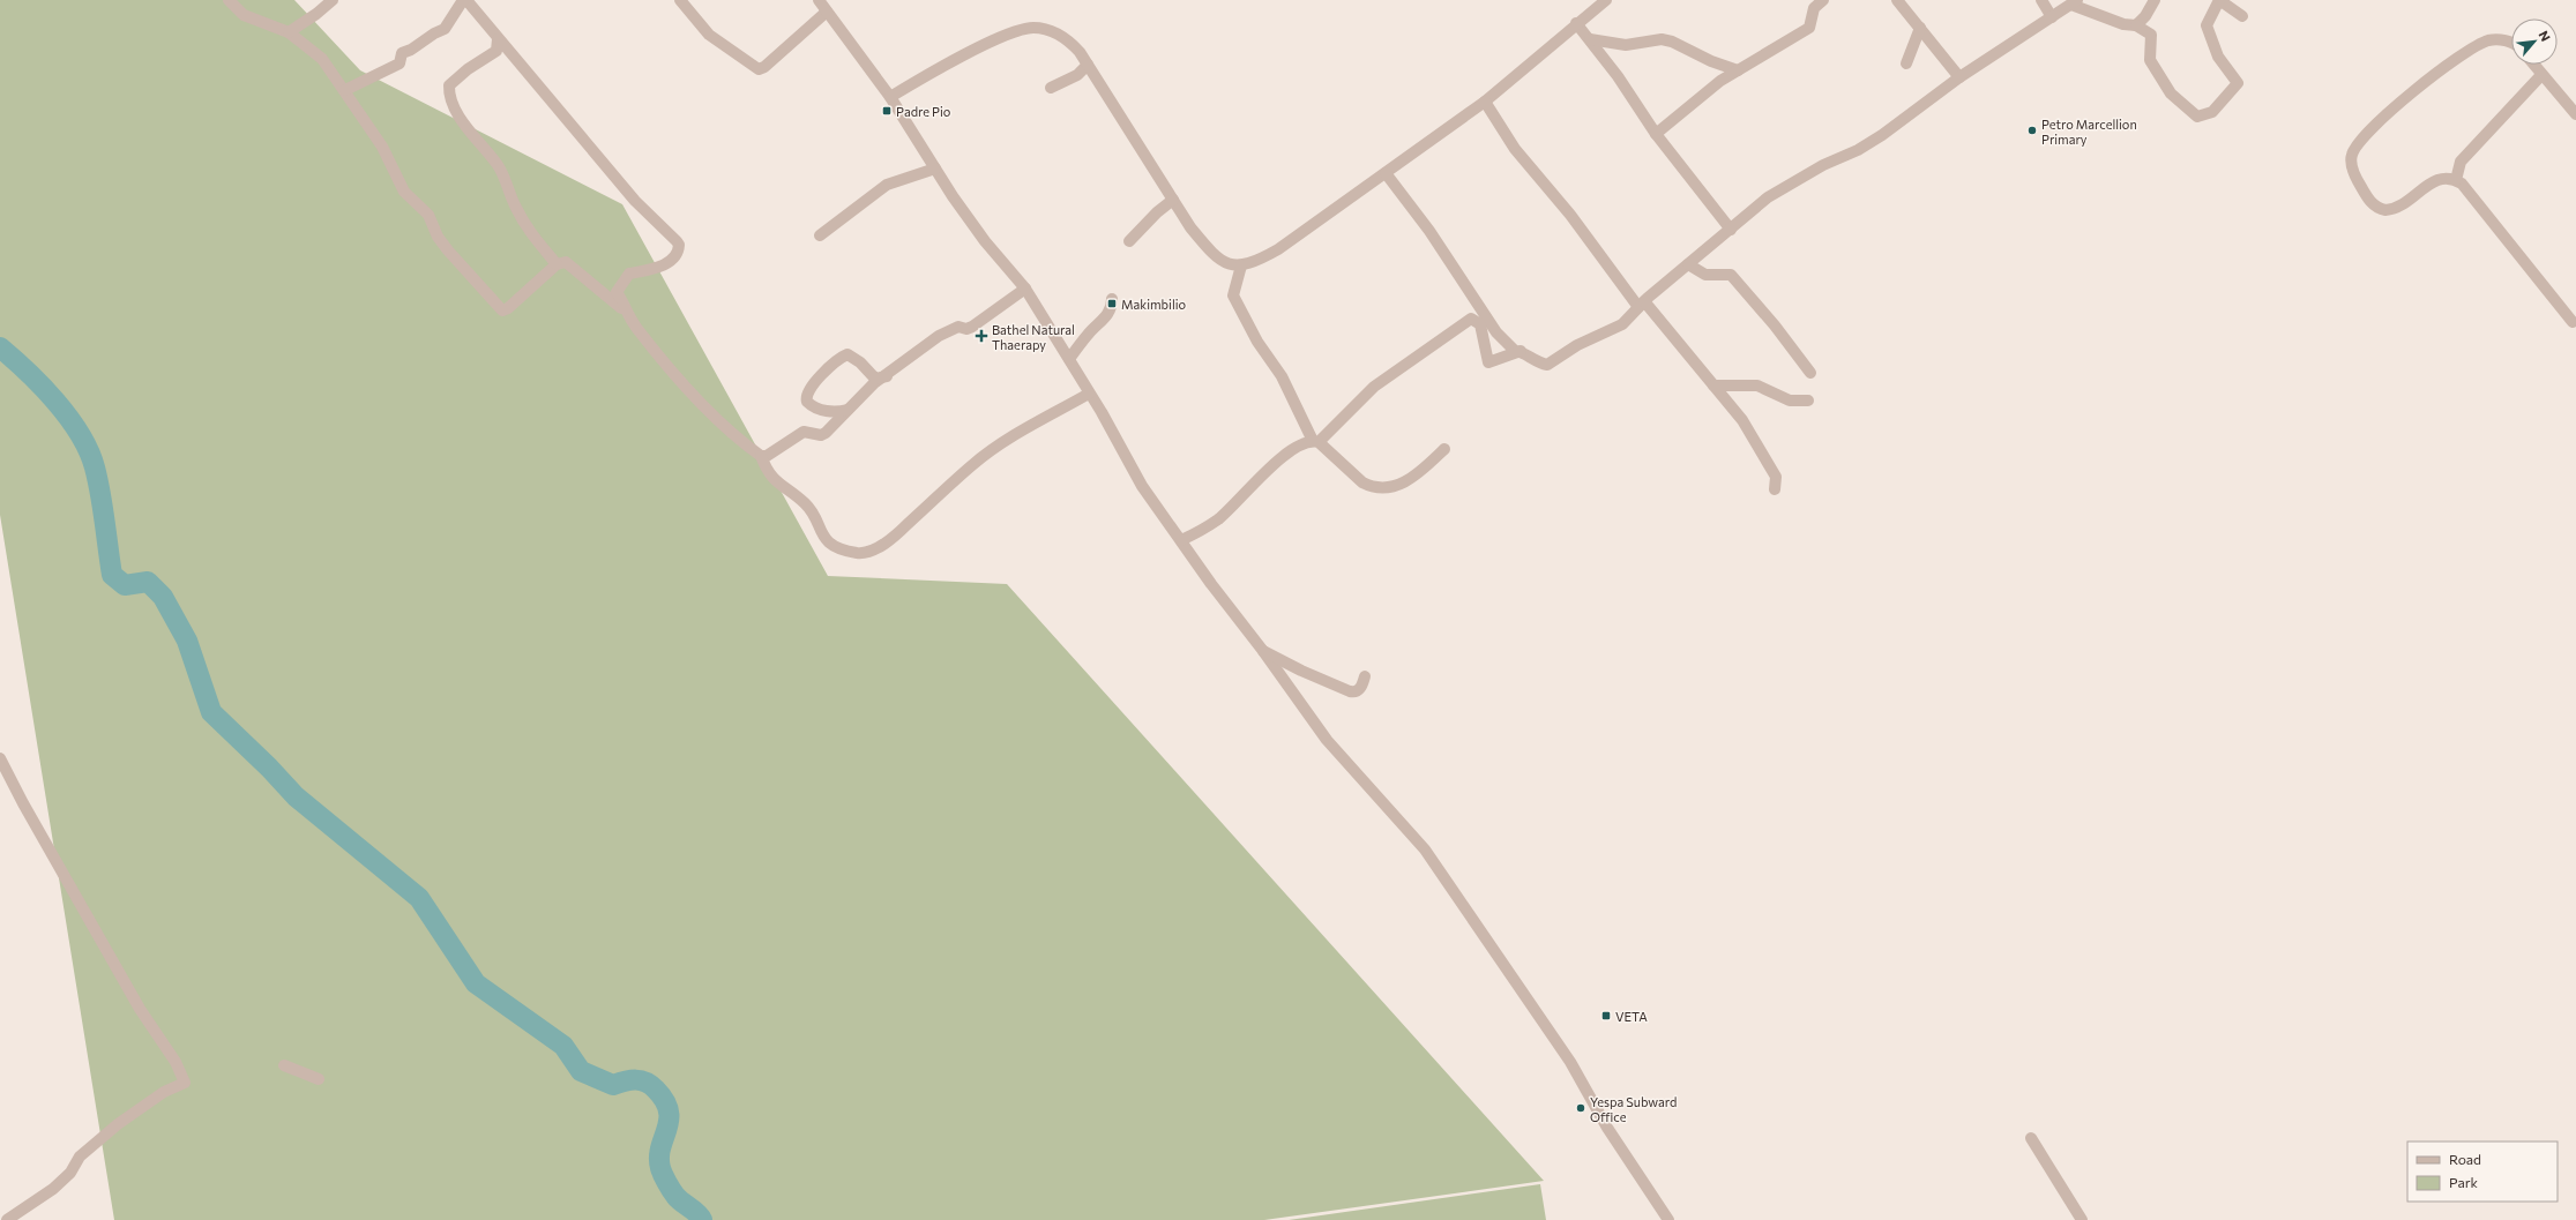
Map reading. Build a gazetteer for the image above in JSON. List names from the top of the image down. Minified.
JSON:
{"places":{"transit":["Padre Pio","Makimbilio","VETA"],"other":["Petro Marcellion Primary","Yespa Subward Office"],"health":["Bathel Natural Thaerapy"]},"legend":["Road","Park"],"north":"top right"}
